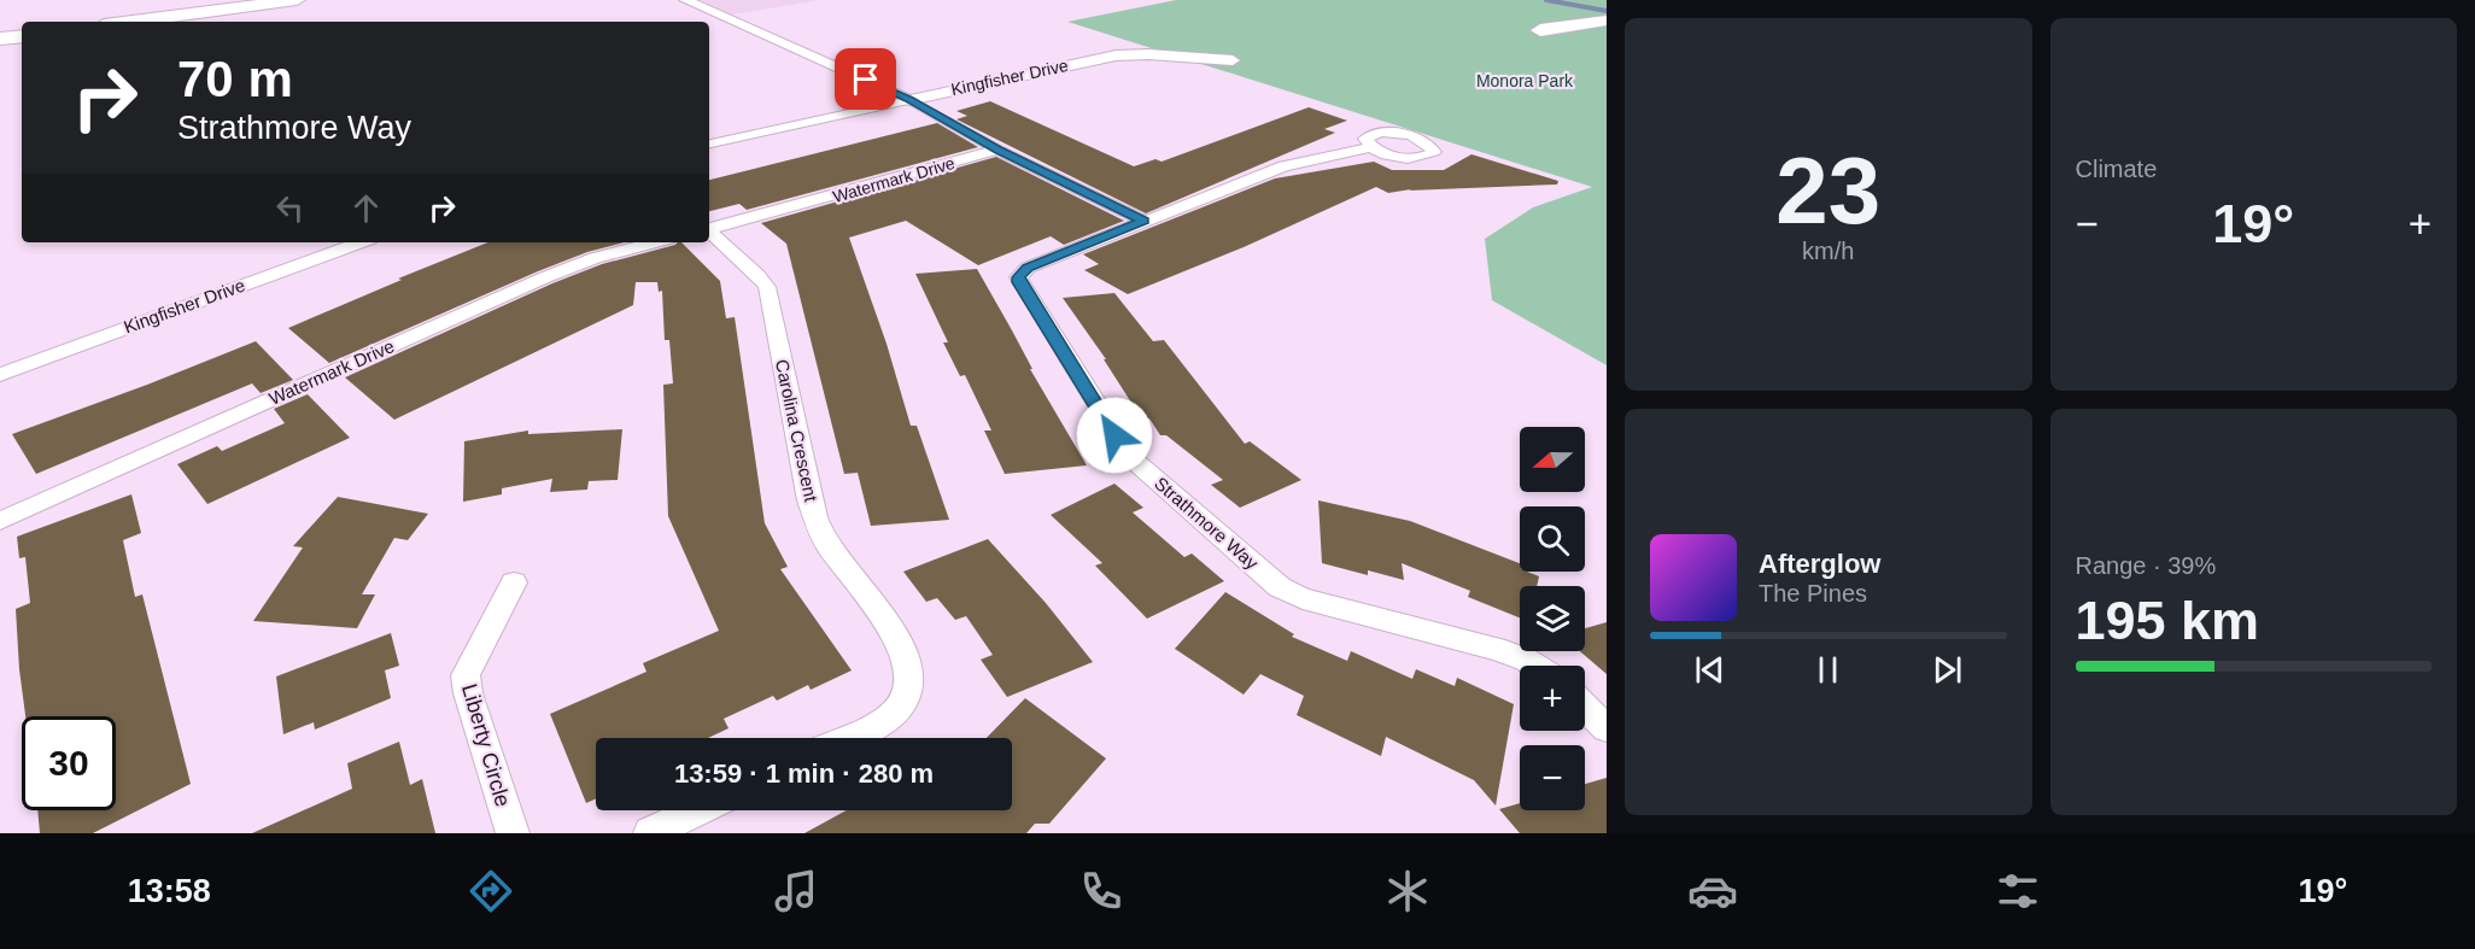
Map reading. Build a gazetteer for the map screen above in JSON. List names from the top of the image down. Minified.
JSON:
{"streets":{"street":["Kingfisher Drive","Watermark Drive","Carolina Crescent","Strathmore Way","Liberty Circle"]},"parks":["Monora Park"],"north":"left","page":{"tile":[["23","km/h"],"Climate",["Range · 39%","195 km"]],"turn":["70 m","Strathmore Way"],"heat":["−","19°","+"],"map_buttons":["+","−"],"song":["Afterglow","The Pines"],"limit":"30","trip":"13:59 · 1 min · 280 m","tabs":["13:58","19°"]}}
